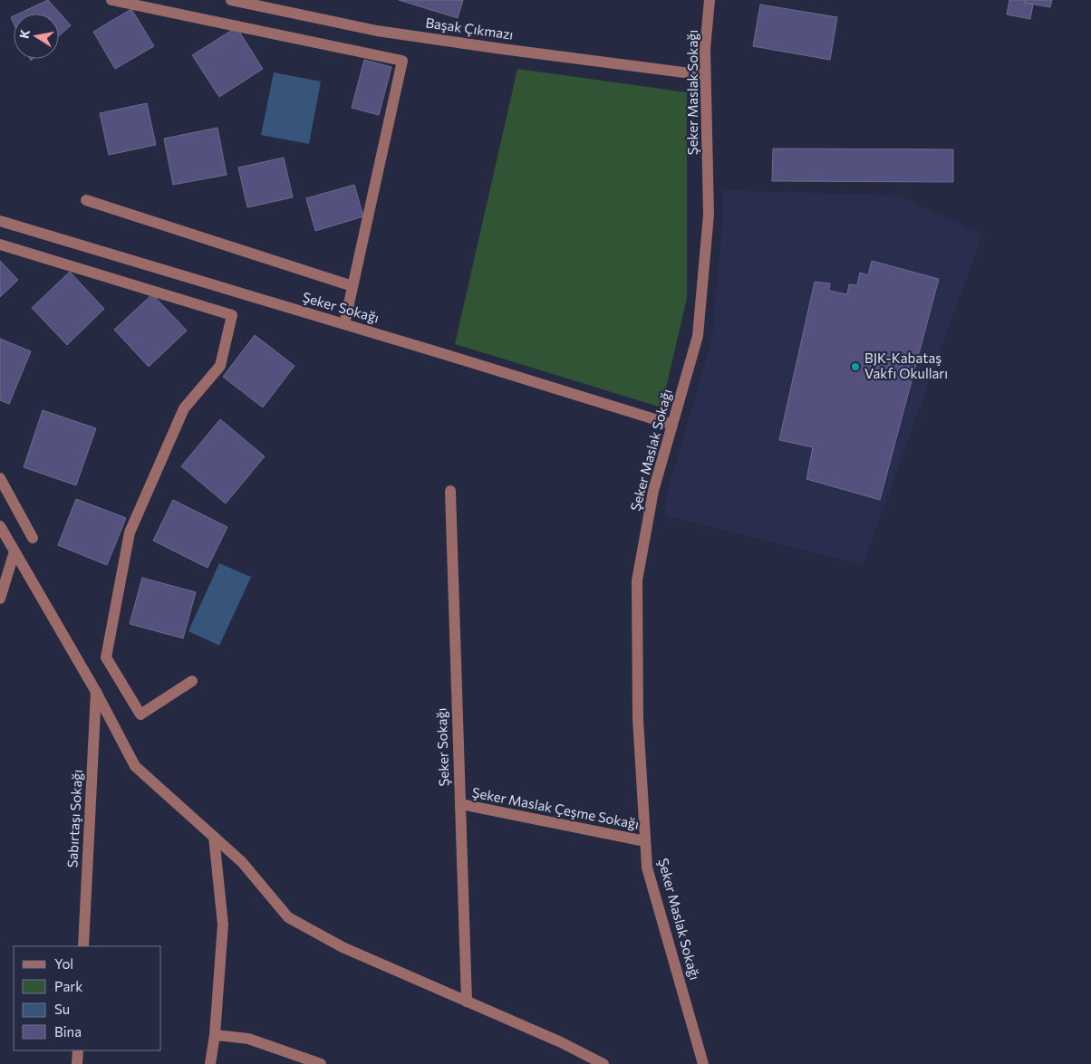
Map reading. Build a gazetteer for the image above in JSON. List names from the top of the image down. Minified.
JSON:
{"streets":{"street":["Başak Çıkmazı","Şeker Maslak Sokağı","Şeker Sokağı","Şeker Maslak Çeşme Sokağı","Sabırtaşı Sokağı"]},"crossings":[["Başak Çıkmazı","Şeker Maslak Sokağı"],["Şeker Maslak Sokağı","Şeker Sokağı"],["Şeker Maslak Sokağı","Şeker Maslak Çeşme Sokağı"],["Şeker Sokağı","Şeker Maslak Çeşme Sokağı"]],"places":["BJK-Kabataş Vakfı Okulları"],"legend":["Yol","Park","Su","Bina"],"north":"left"}
